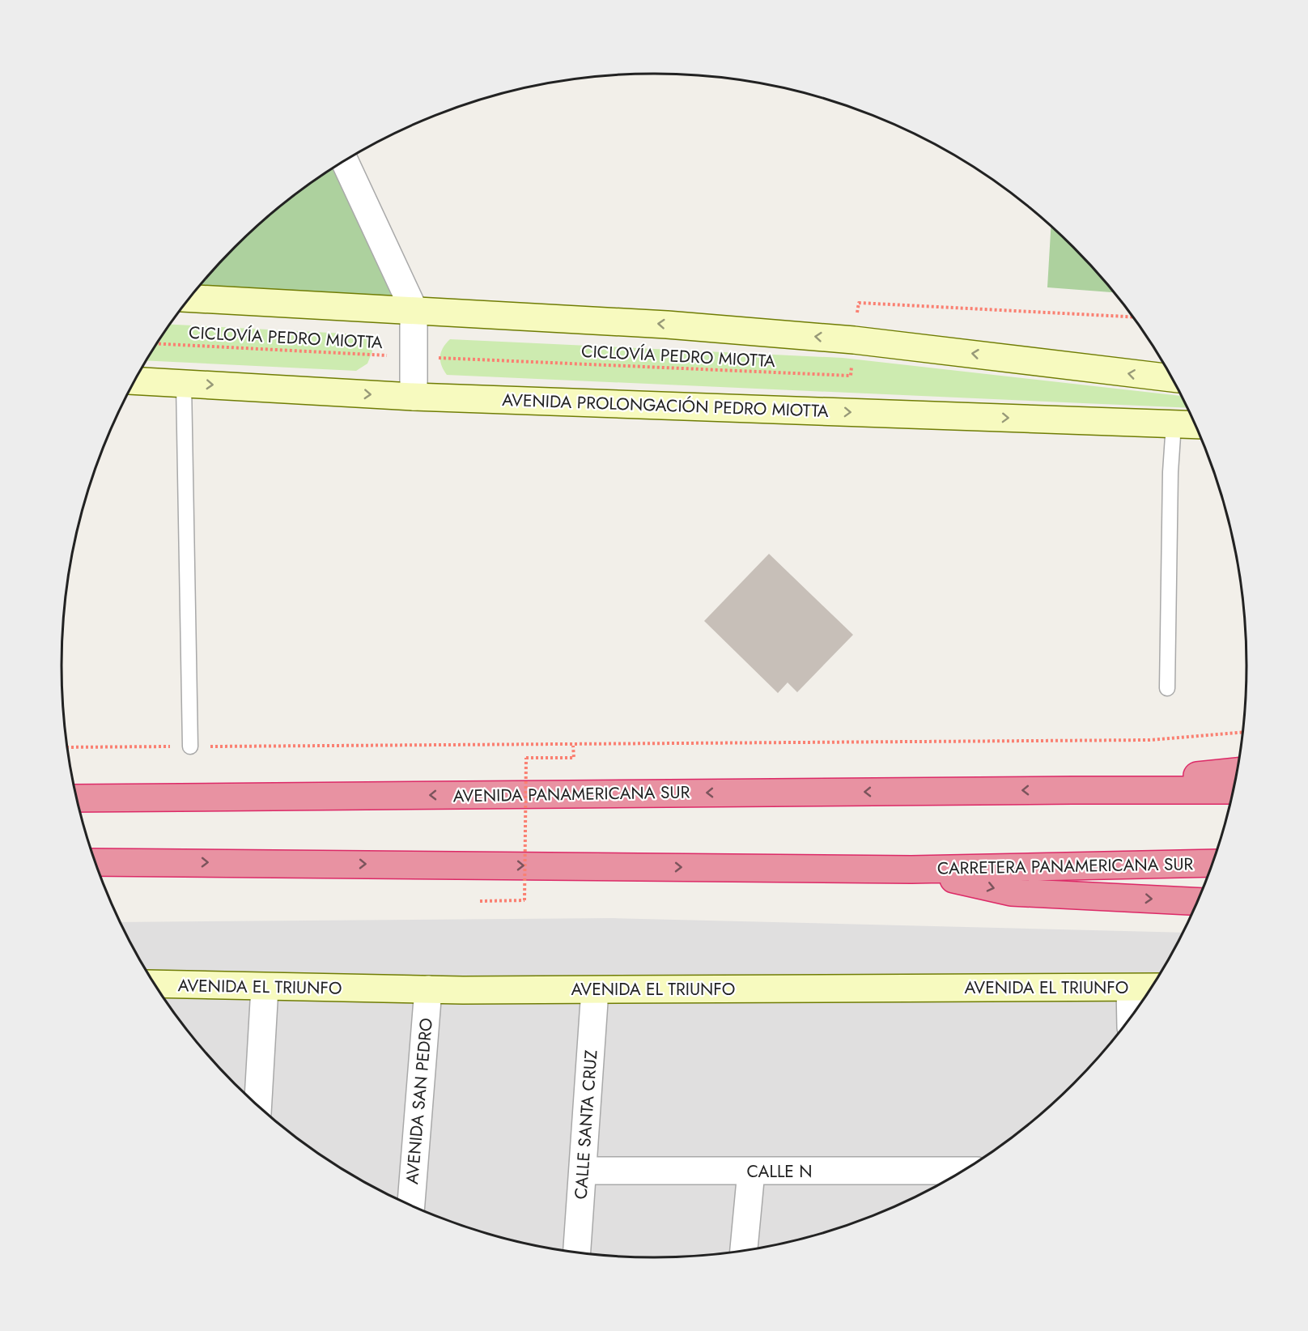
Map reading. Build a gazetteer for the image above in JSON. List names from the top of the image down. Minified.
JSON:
{"streets":{"highway":["AVENIDA PANAMERICANA SUR","CARRETERA PANAMERICANA SUR"],"main road":["AVENIDA PROLONGACIÓN PEDRO MIOTTA","AVENIDA EL TRIUNFO"],"street":["AVENIDA SAN PEDRO","CALLE SANTA CRUZ","CALLE N"],"path":["CICLOVÍA PEDRO MIOTTA"]},"crossings":[["AVENIDA EL TRIUNFO","AVENIDA SAN PEDRO"],["AVENIDA EL TRIUNFO","CALLE SANTA CRUZ"],["CALLE SANTA CRUZ","CALLE N"]]}
